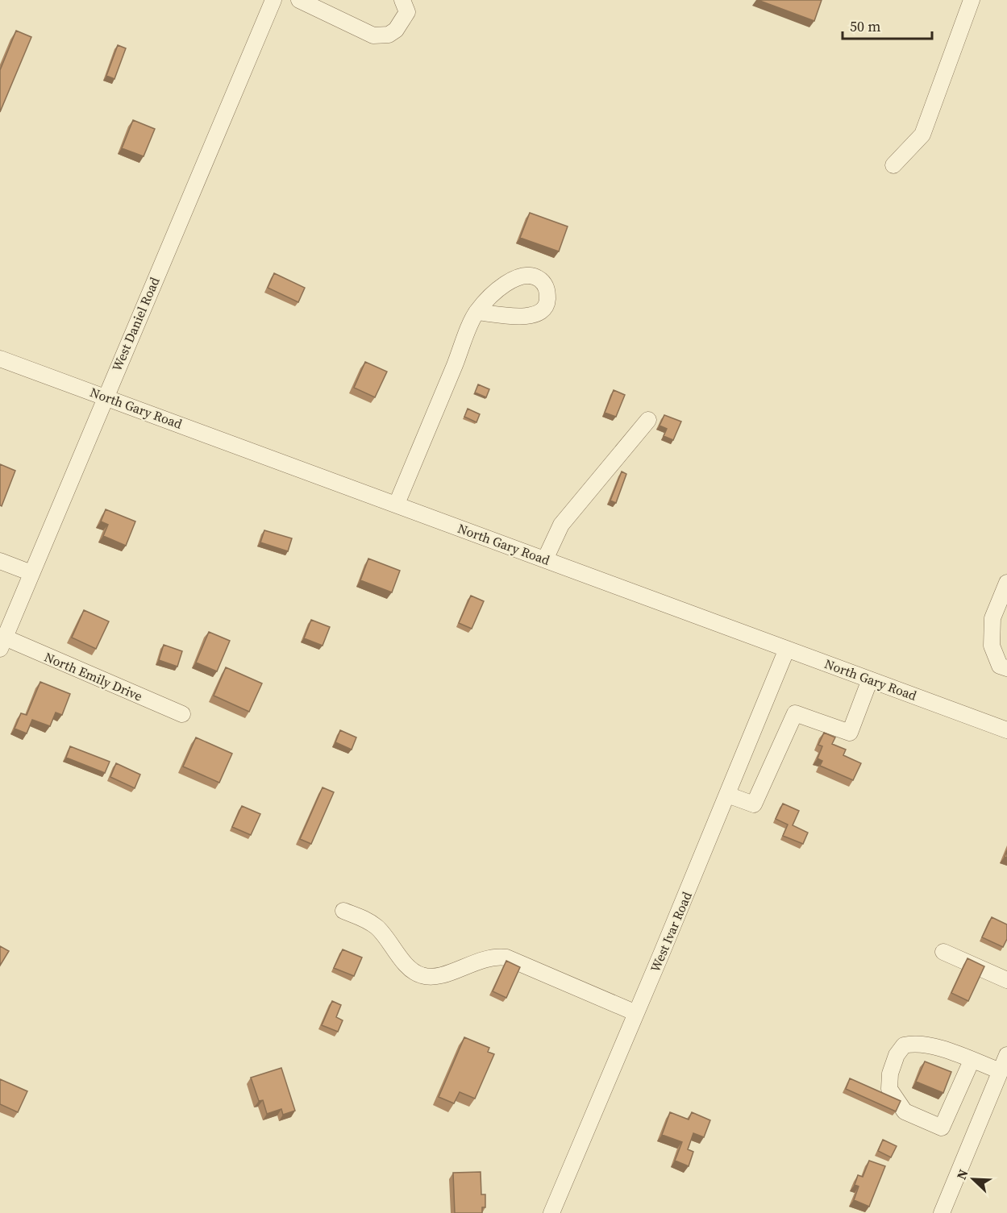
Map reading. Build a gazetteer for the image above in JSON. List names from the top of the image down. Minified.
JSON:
{"streets":{"street":["West Daniel Road","North Gary Road","North Emily Drive","West Ivar Road"]},"crossings":[["West Daniel Road","North Gary Road"],["West Daniel Road","North Emily Drive"],["North Gary Road","West Ivar Road"]],"scale_bar":"50 m","north":"top left"}
